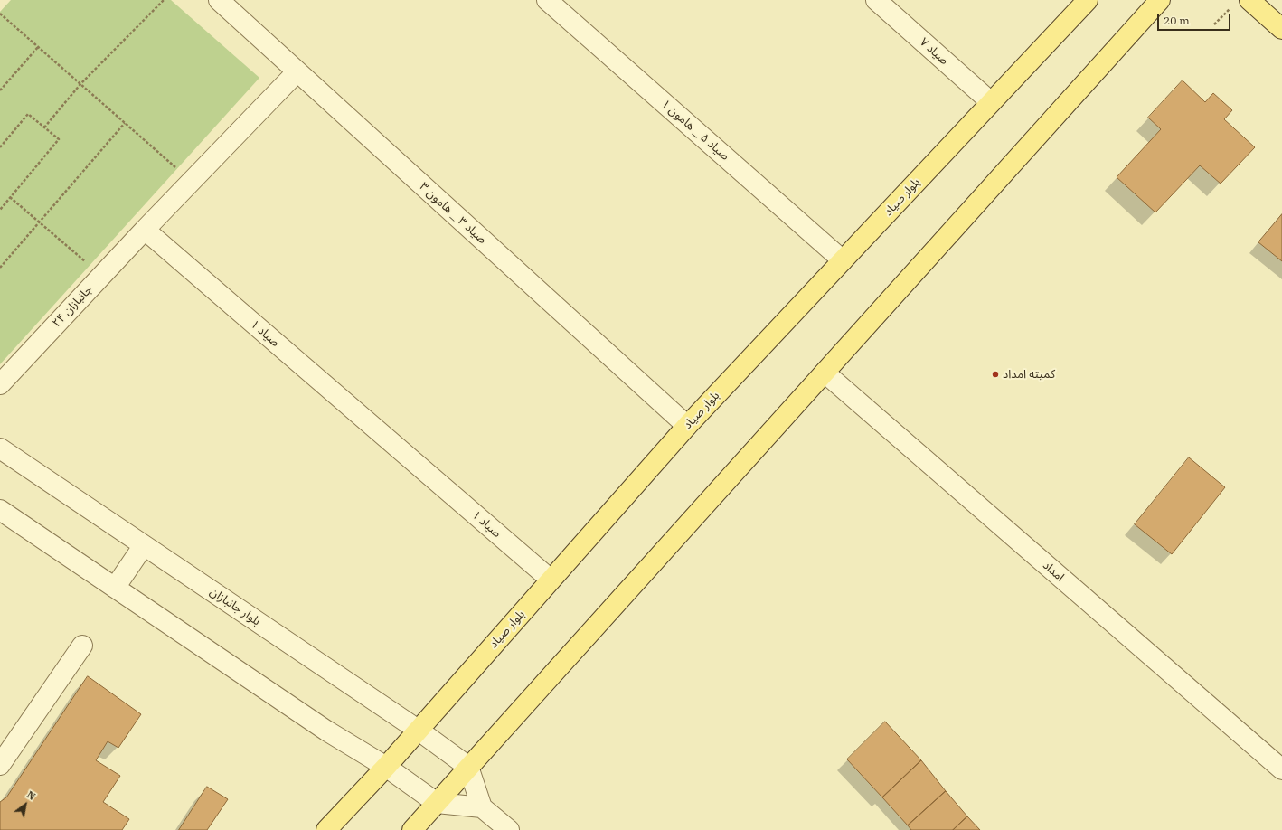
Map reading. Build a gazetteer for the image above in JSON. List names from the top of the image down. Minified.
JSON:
{"streets":{"main road":["بلوار صیاد"],"street":["صیاد ۷","صیاد ۵ _ هامون ۱","صیاد ۳ _ هامون ۳","جانبازان ۲۴","صیاد ۱","امداد","بلوار جانبازان"]},"crossings":[["صیاد ۷","بلوار صیاد"],["صیاد ۵ _ هامون ۱","بلوار صیاد"],["بلوار صیاد","صیاد ۳ _ هامون ۳"],["بلوار صیاد","صیاد ۱"],["بلوار صیاد","بلوار جانبازان"],["جانبازان ۲۴","صیاد ۱"]],"places":["کمیته امداد"],"scale_bar":"20 m","north":"top right"}
